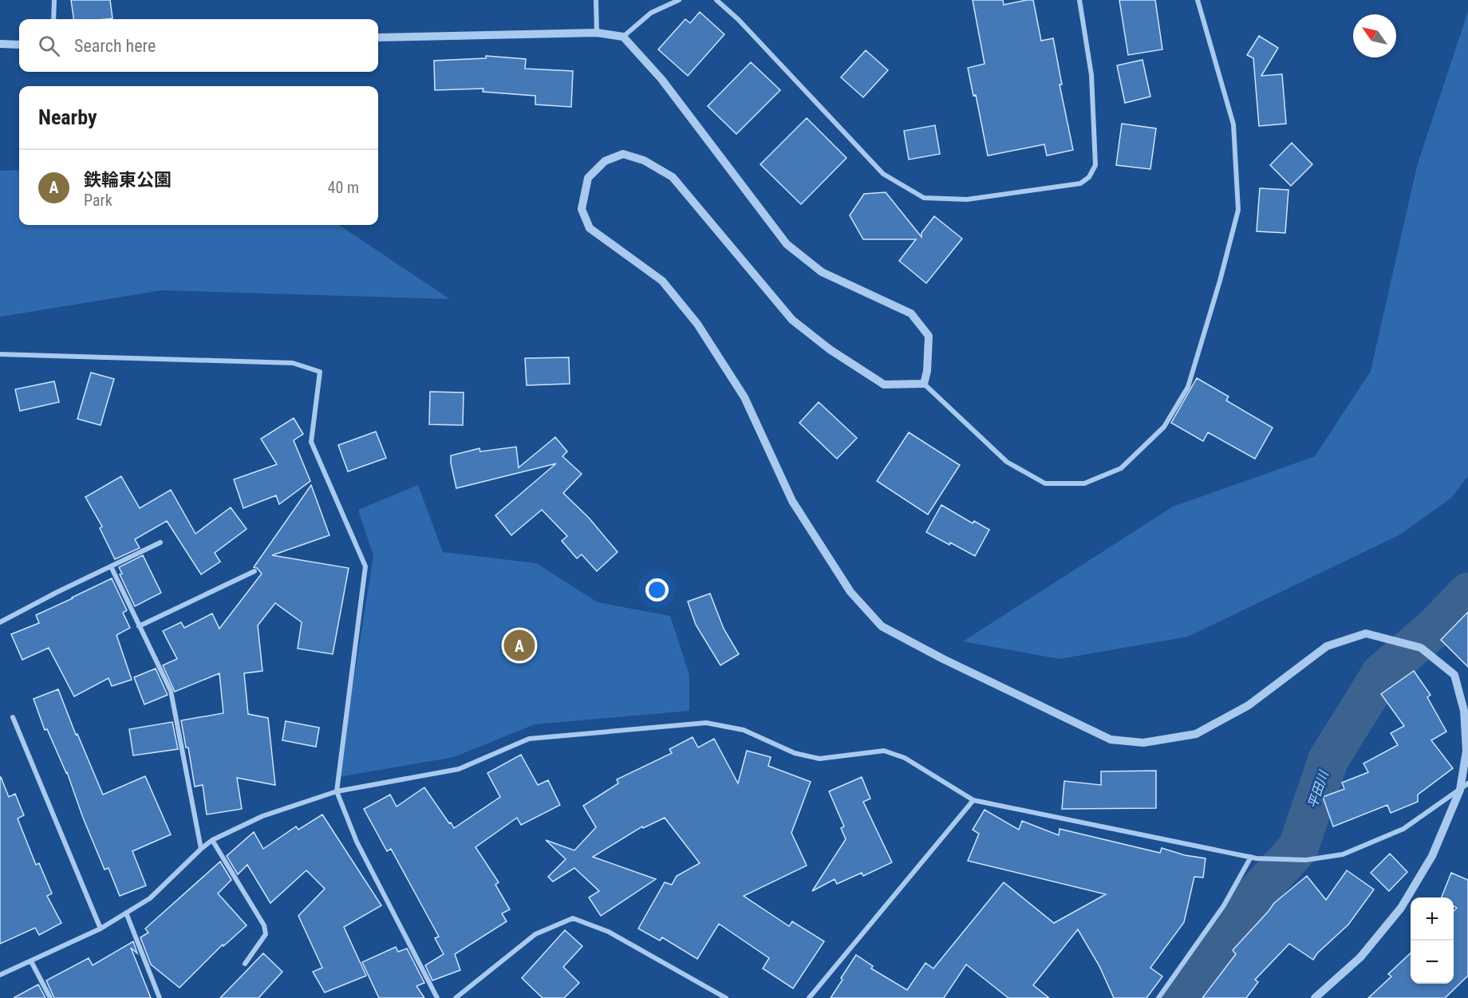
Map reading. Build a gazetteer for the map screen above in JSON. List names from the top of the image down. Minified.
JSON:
{"water":["平田川"],"north":"top left","page":{"search":"Search here","heading":"Nearby","list":[{"mark":"A","name":"鉄輪東公園","note":"Park","value":"40 m"}],"pins":"A","map_buttons":["+","−"]}}
